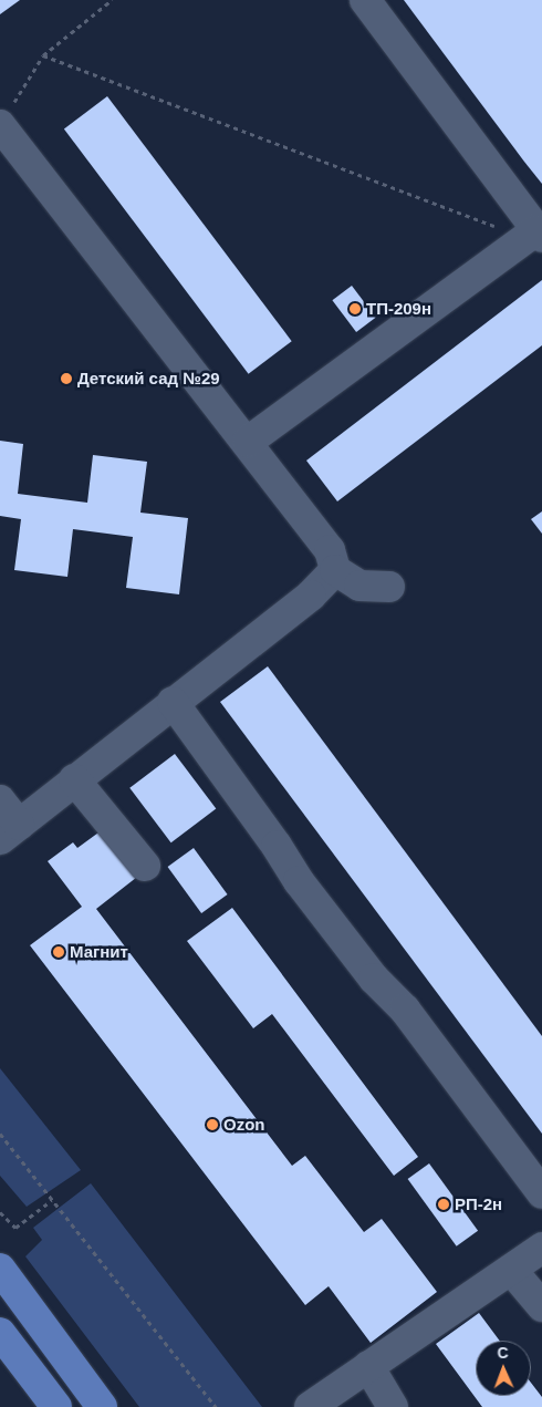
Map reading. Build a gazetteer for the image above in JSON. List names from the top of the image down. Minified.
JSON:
{"places":["ТП-209н","Детский сад №29","Магнит","Ozon","РП-2н"],"north":"top"}
